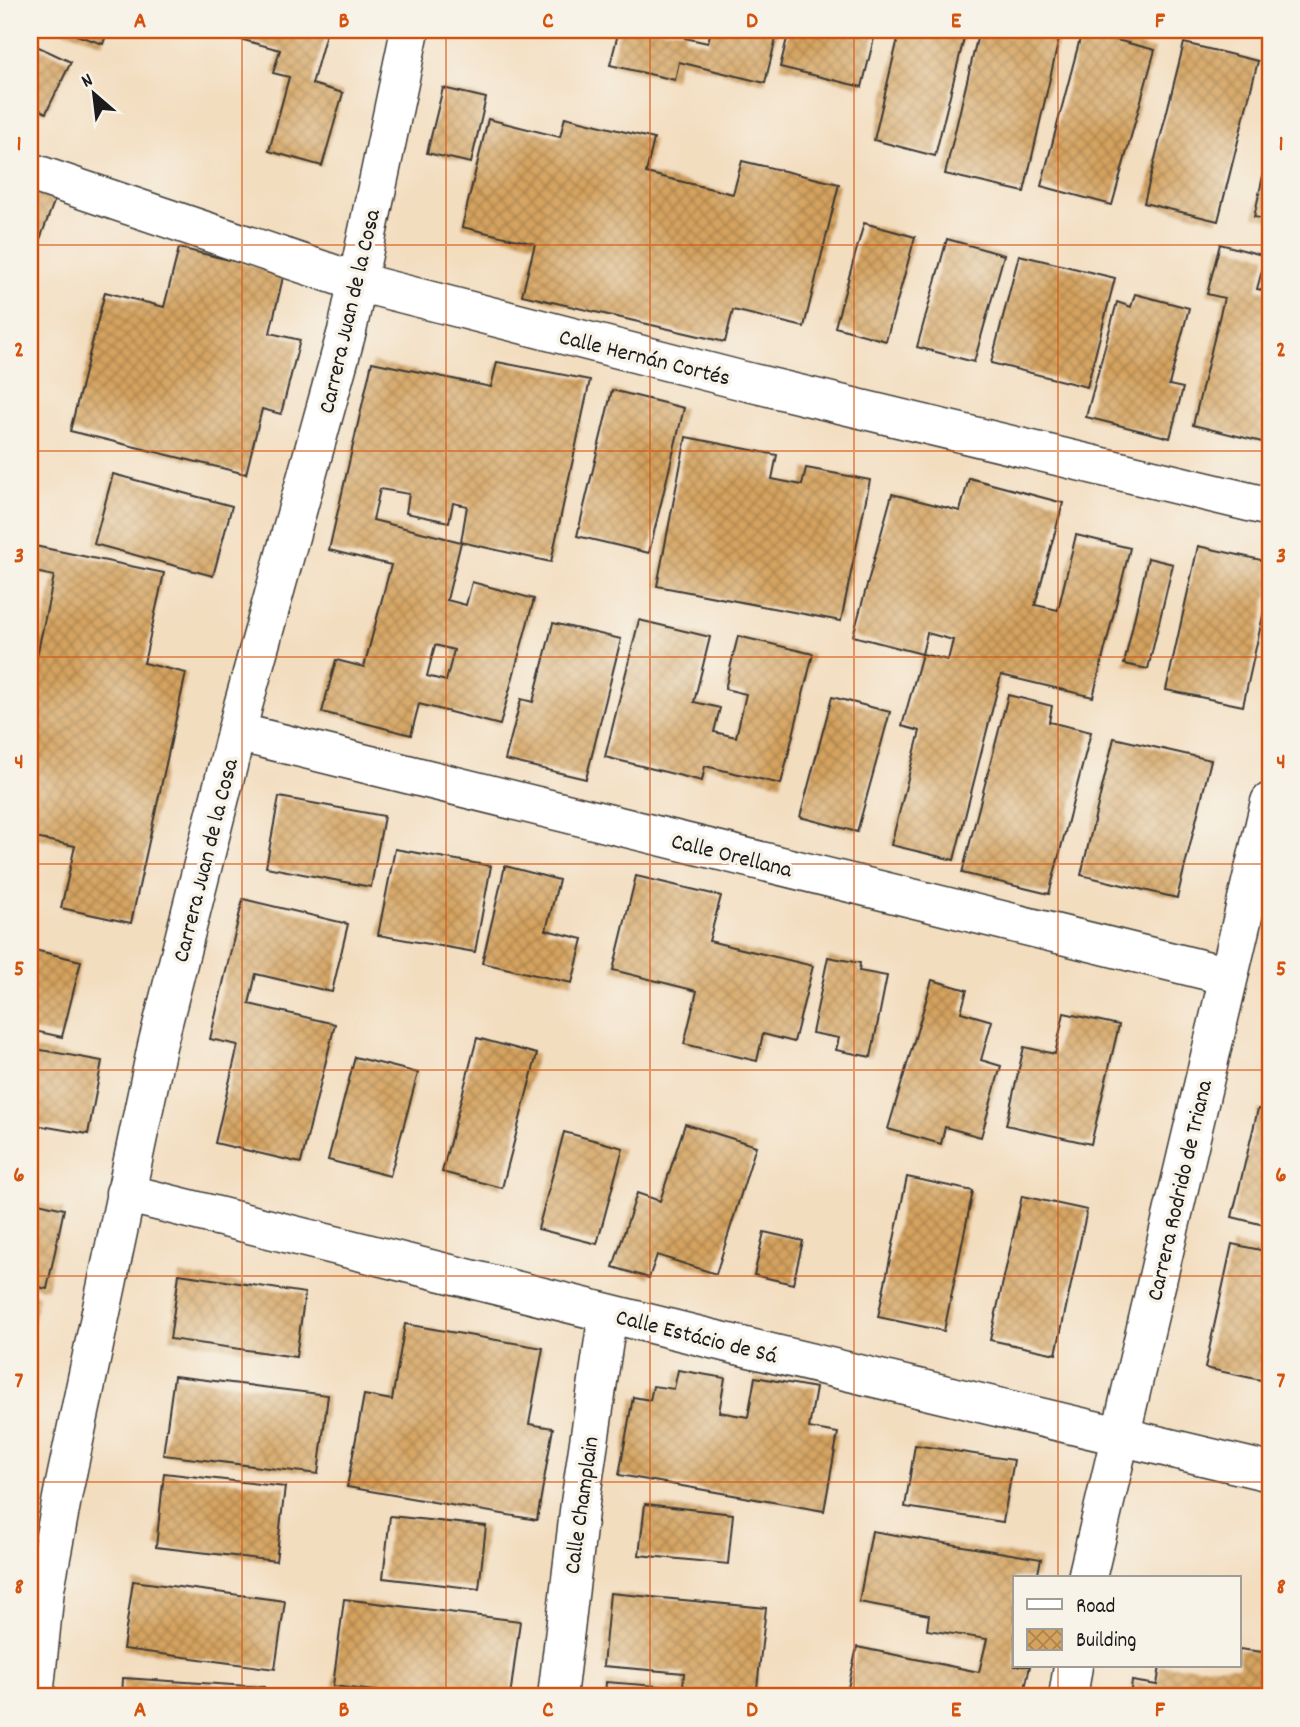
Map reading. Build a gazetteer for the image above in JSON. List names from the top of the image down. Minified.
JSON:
{"streets":{"street":["Carrera Juan de la Cosa","Calle Hernán Cortés","Calle Orellana","Carrera Rodrido de Triana","Calle Estácio de Sá","Calle Champlain"]},"crossings":[["Carrera Juan de la Cosa","Calle Hernán Cortés"],["Carrera Juan de la Cosa","Calle Orellana"],["Carrera Juan de la Cosa","Calle Estácio de Sá"],["Calle Orellana","Carrera Rodrido de Triana"],["Carrera Rodrido de Triana","Calle Estácio de Sá"],["Calle Estácio de Sá","Calle Champlain"]],"legend":["Road","Building"],"north":"top left","grid":{"columns":["A","B","C","D","E","F"],"rows":["1","2","3","4","5","6","7","8"]}}
